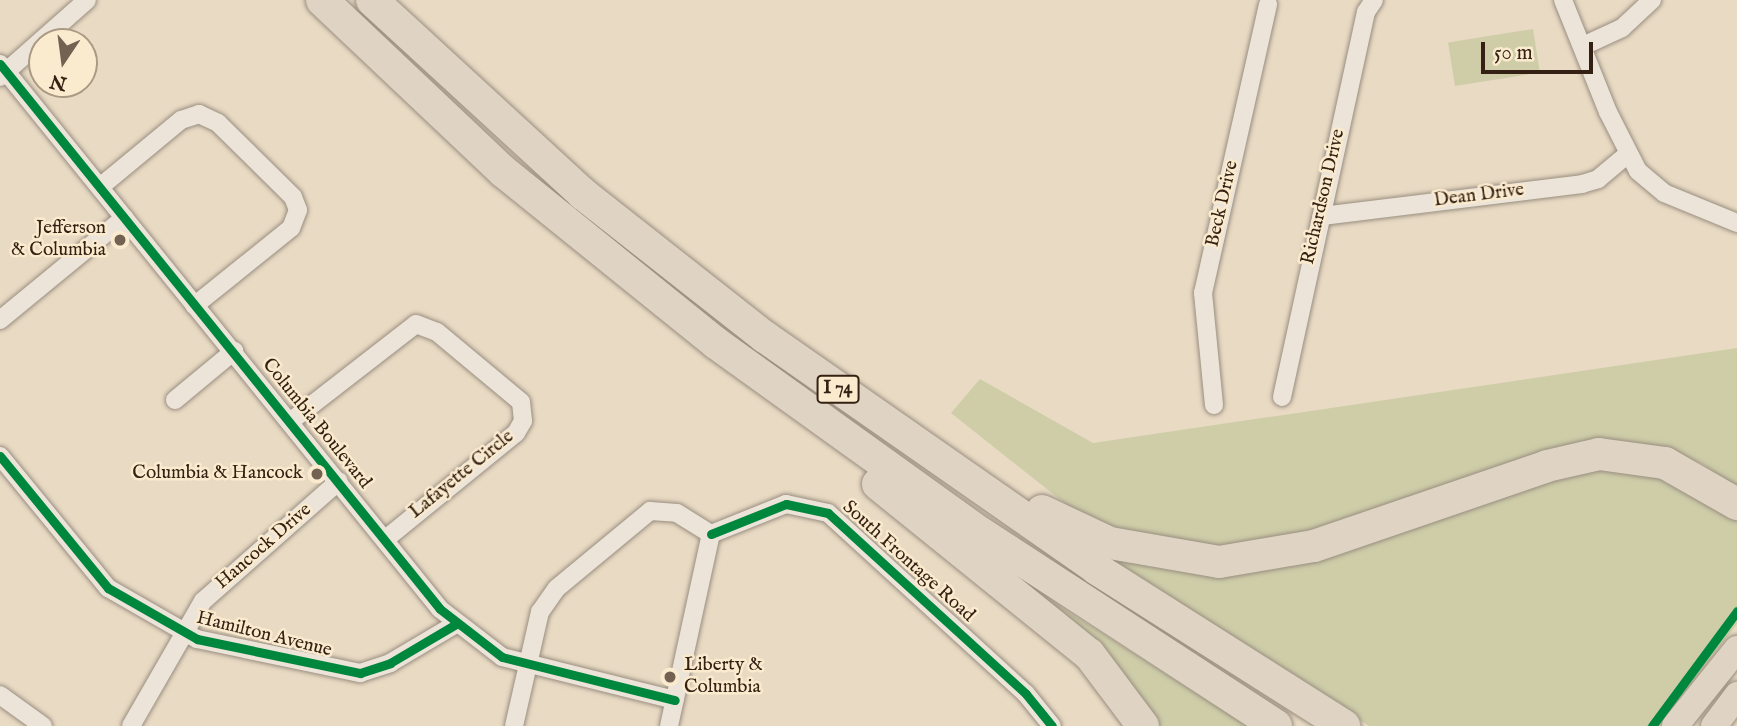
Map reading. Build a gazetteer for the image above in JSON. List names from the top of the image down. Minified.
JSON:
{"streets":{"highway":["I 74"],"street":["Dean Drive","Richardson Drive","Beck Drive","Columbia Boulevard","Lafayette Circle","Hancock Drive","South Frontage Road","Hamilton Avenue"]},"crossings":[["Dean Drive","Richardson Drive"],["Columbia Boulevard","Lafayette Circle"],["Columbia Boulevard","Hancock Drive"],["Columbia Boulevard","Hamilton Avenue"],["Hancock Drive","Hamilton Avenue"]],"places":["Jefferson & Columbia","Columbia & Hancock","Liberty & Columbia"],"scale_bar":"50 m","north":"bottom"}
